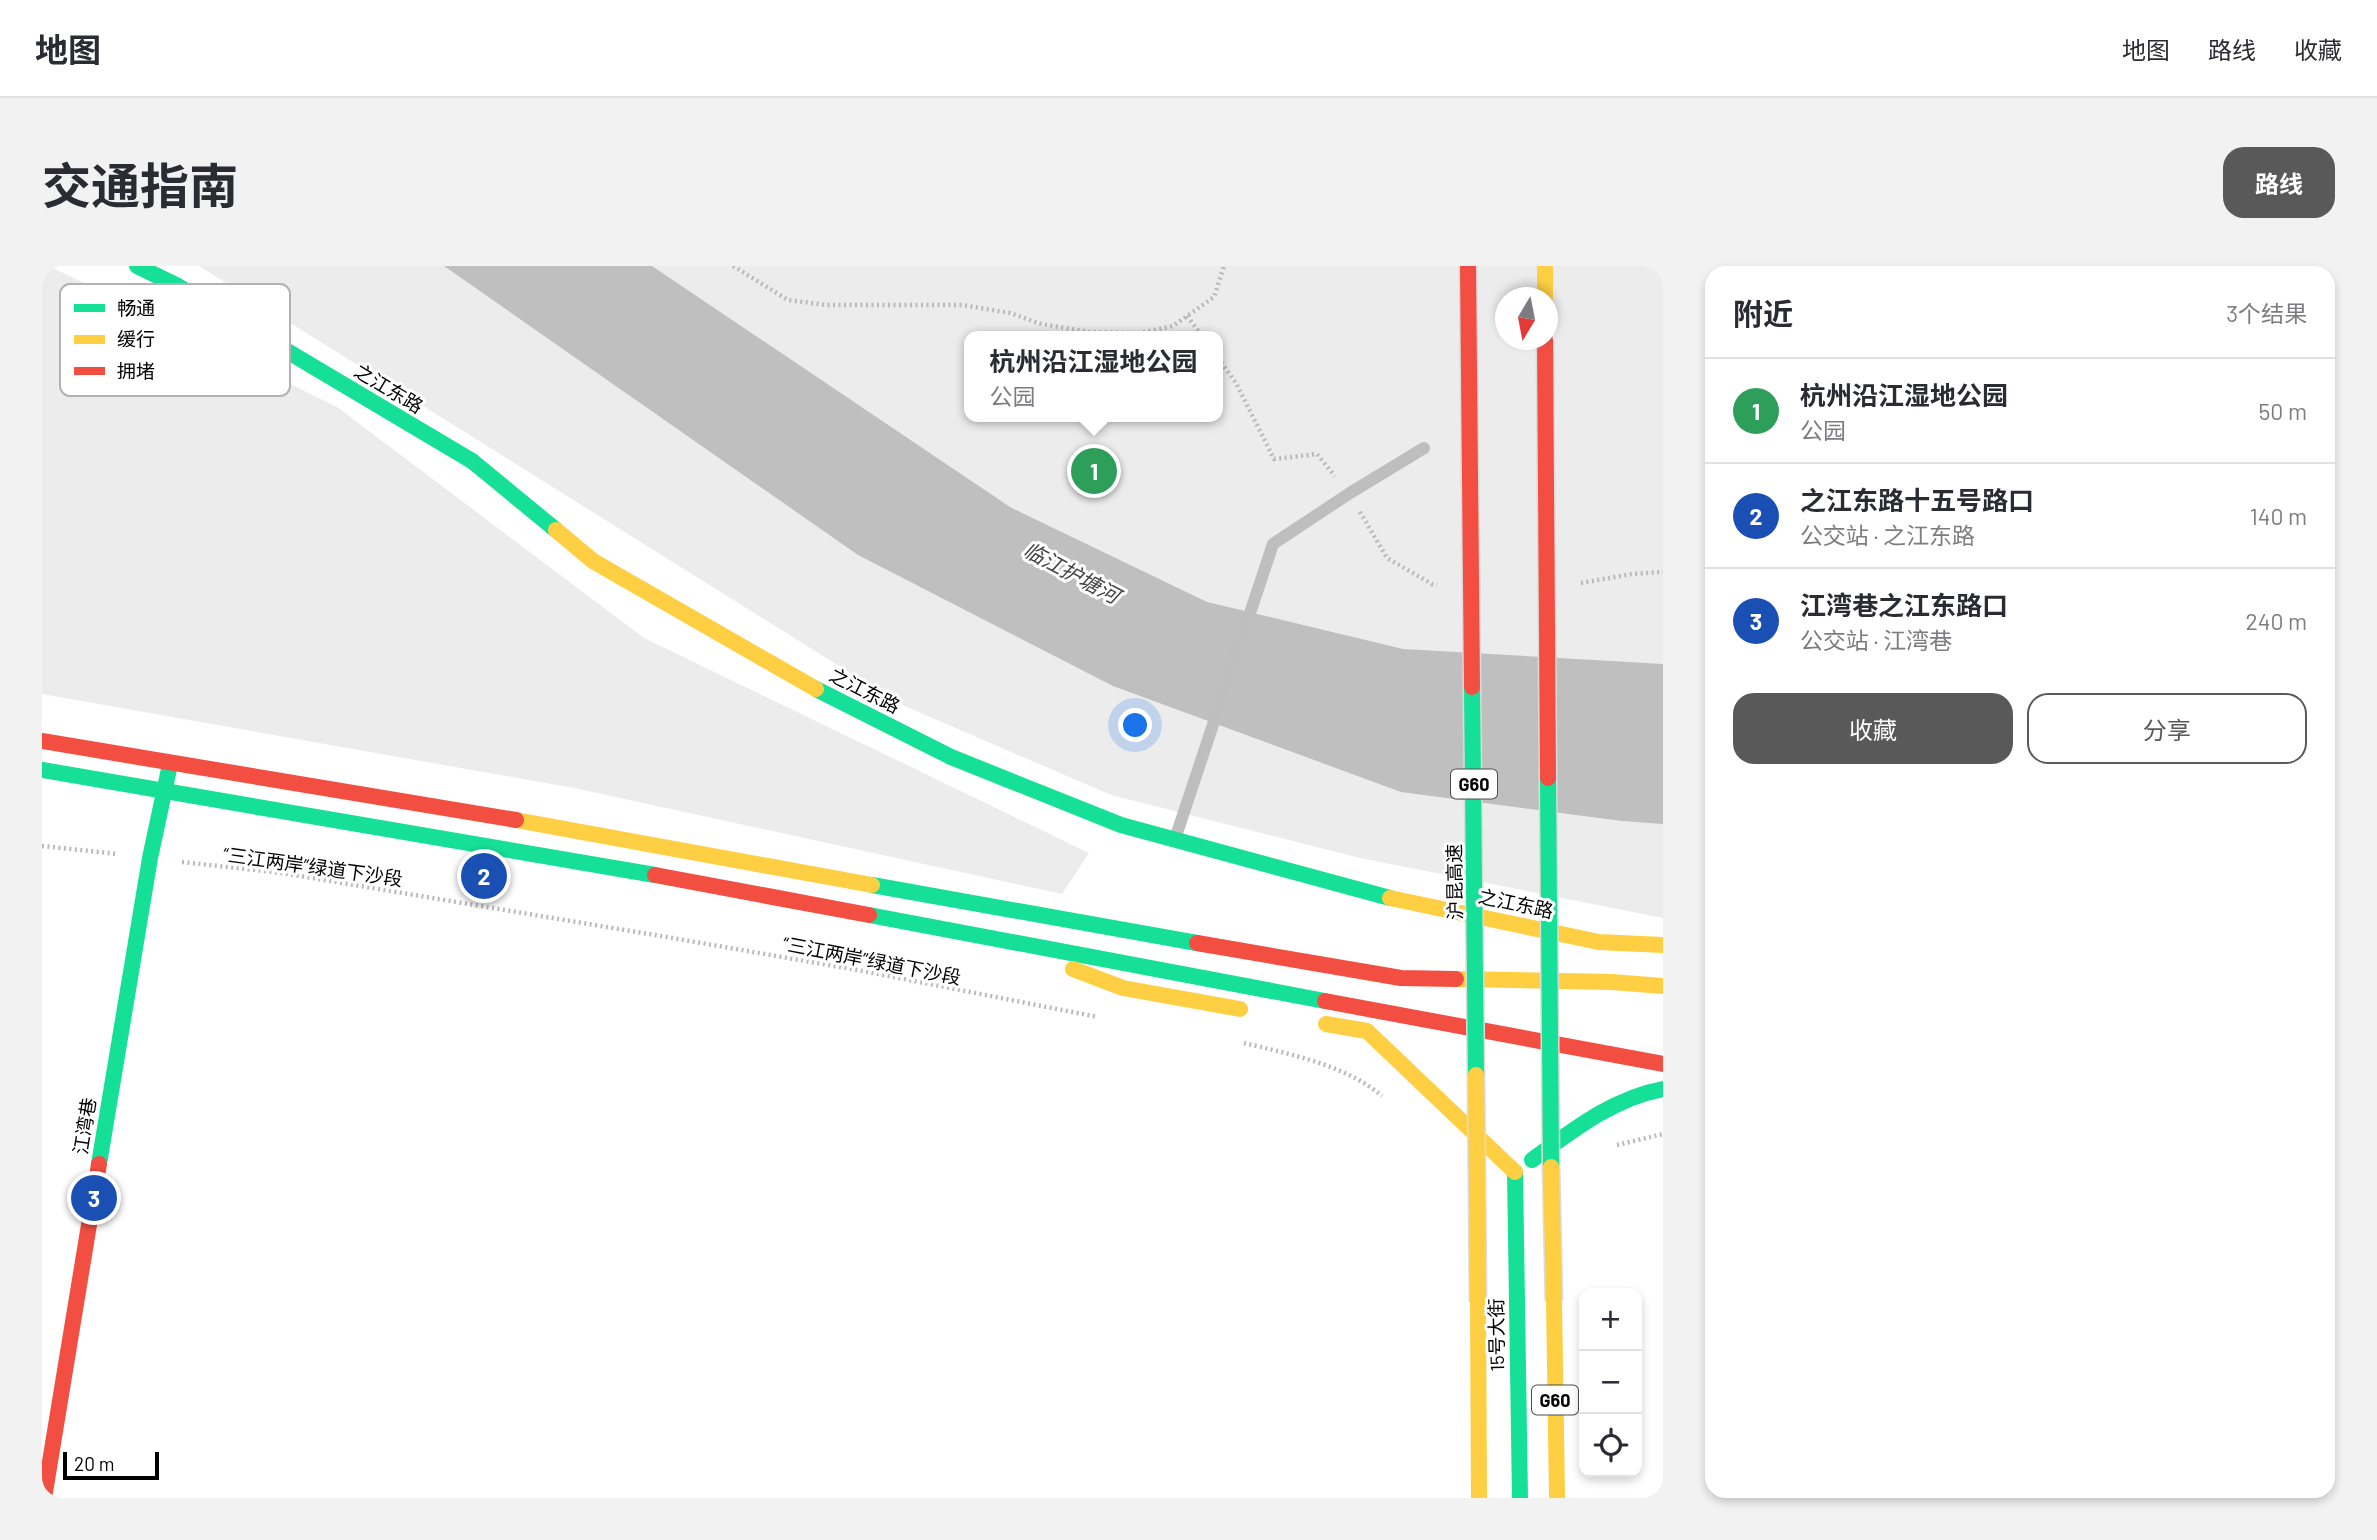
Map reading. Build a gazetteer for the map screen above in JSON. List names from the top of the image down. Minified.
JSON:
{"streets":{"main road":["之江东路","G60","沪昆高速","江湾巷","15号大街"],"path":["“三江两岸”绿道下沙段"]},"crossings":[["“三江两岸”绿道下沙段","江湾巷"]],"water":["临江护塘河"],"legend":["畅通","缓行","拥堵"],"scale_bar":"20 m","north":"bottom","page":{"header":"地图","nav":["地图","路线","收藏"],"title":"交通指南","buttons":["路线",["收藏","分享"]],"heading":["附近","3个结果"],"popup":["杭州沿江湿地公园","公园"],"list":[{"mark":"1","name":"杭州沿江湿地公园","note":"公园","value":"50 m"},{"mark":"2","name":"之江东路十五号路口","note":"公交站 · 之江东路","value":"140 m"},{"mark":"3","name":"江湾巷之江东路口","note":"公交站 · 江湾巷","value":"240 m"}],"pins":["1","2","3"],"map_buttons":["+","−"],"scale":"20 m"}}
